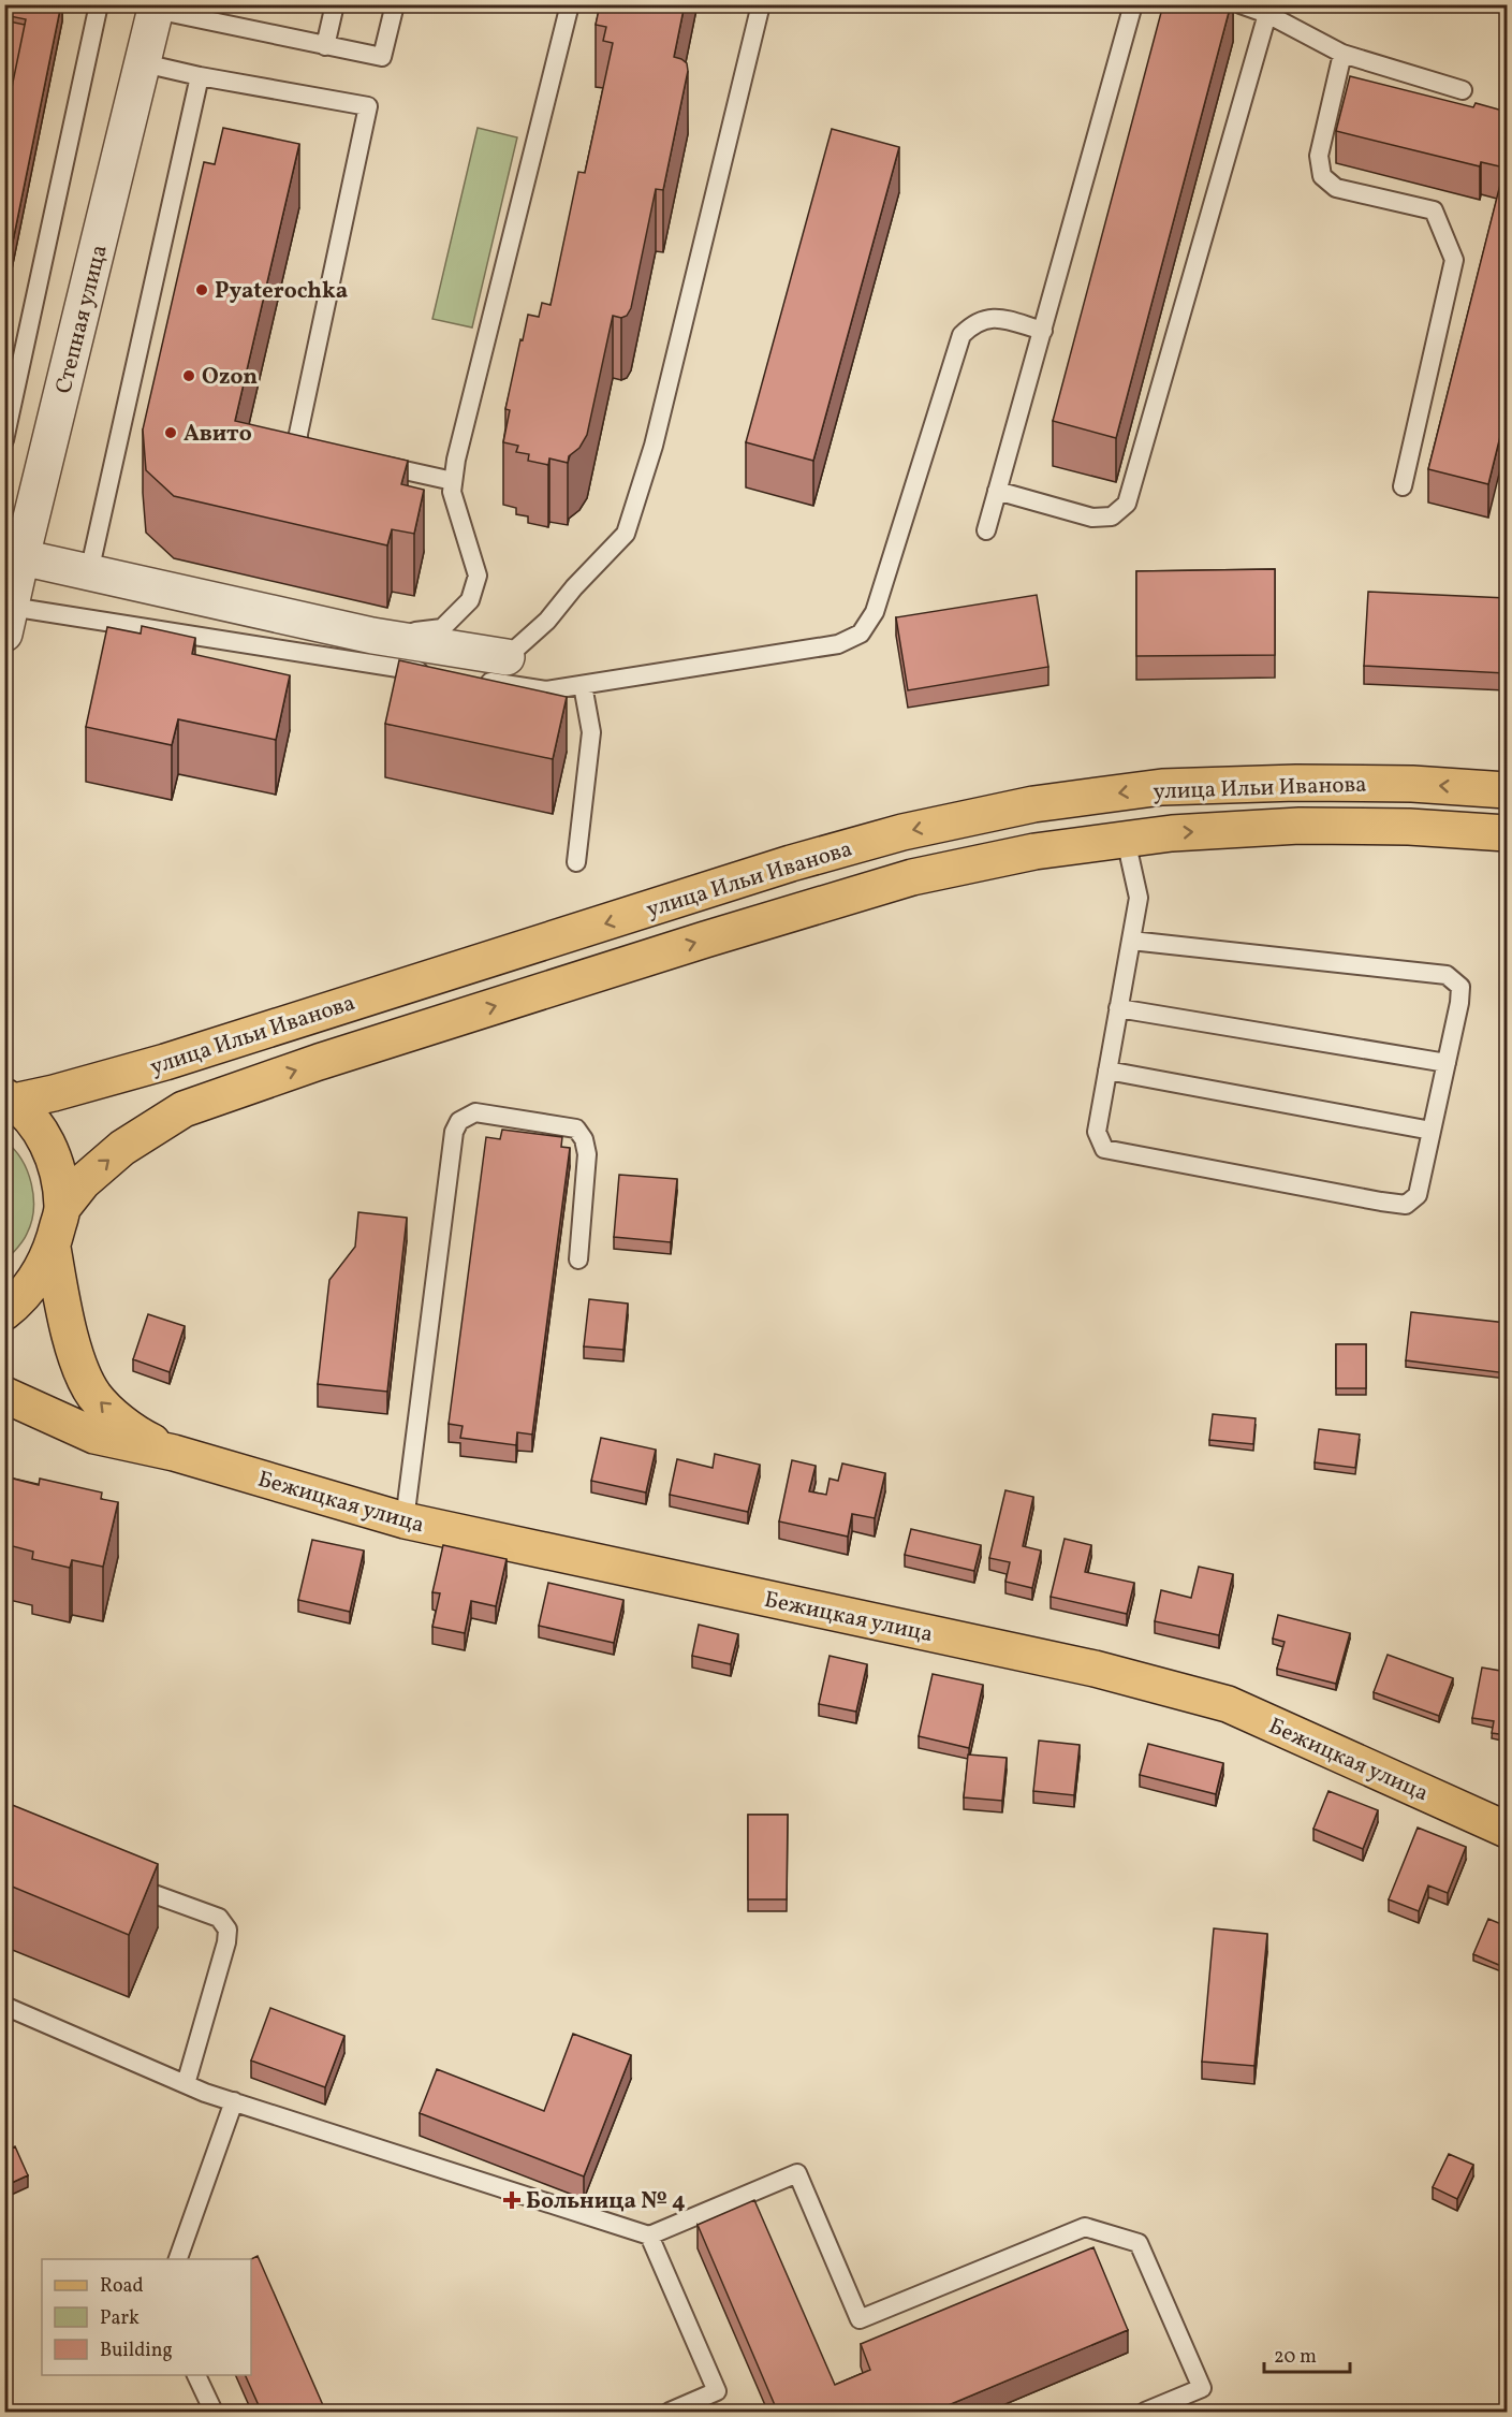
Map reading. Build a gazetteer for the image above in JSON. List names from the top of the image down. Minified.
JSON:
{"streets":{"main road":["улица Ильи Иванова","Бежицкая улица"],"street":["Степная улица"]},"places":{"other":["Pyaterochka","Ozon","Авито"],"health":["Больница № 4"]},"legend":["Road","Park","Building"],"scale_bar":"20 m"}
